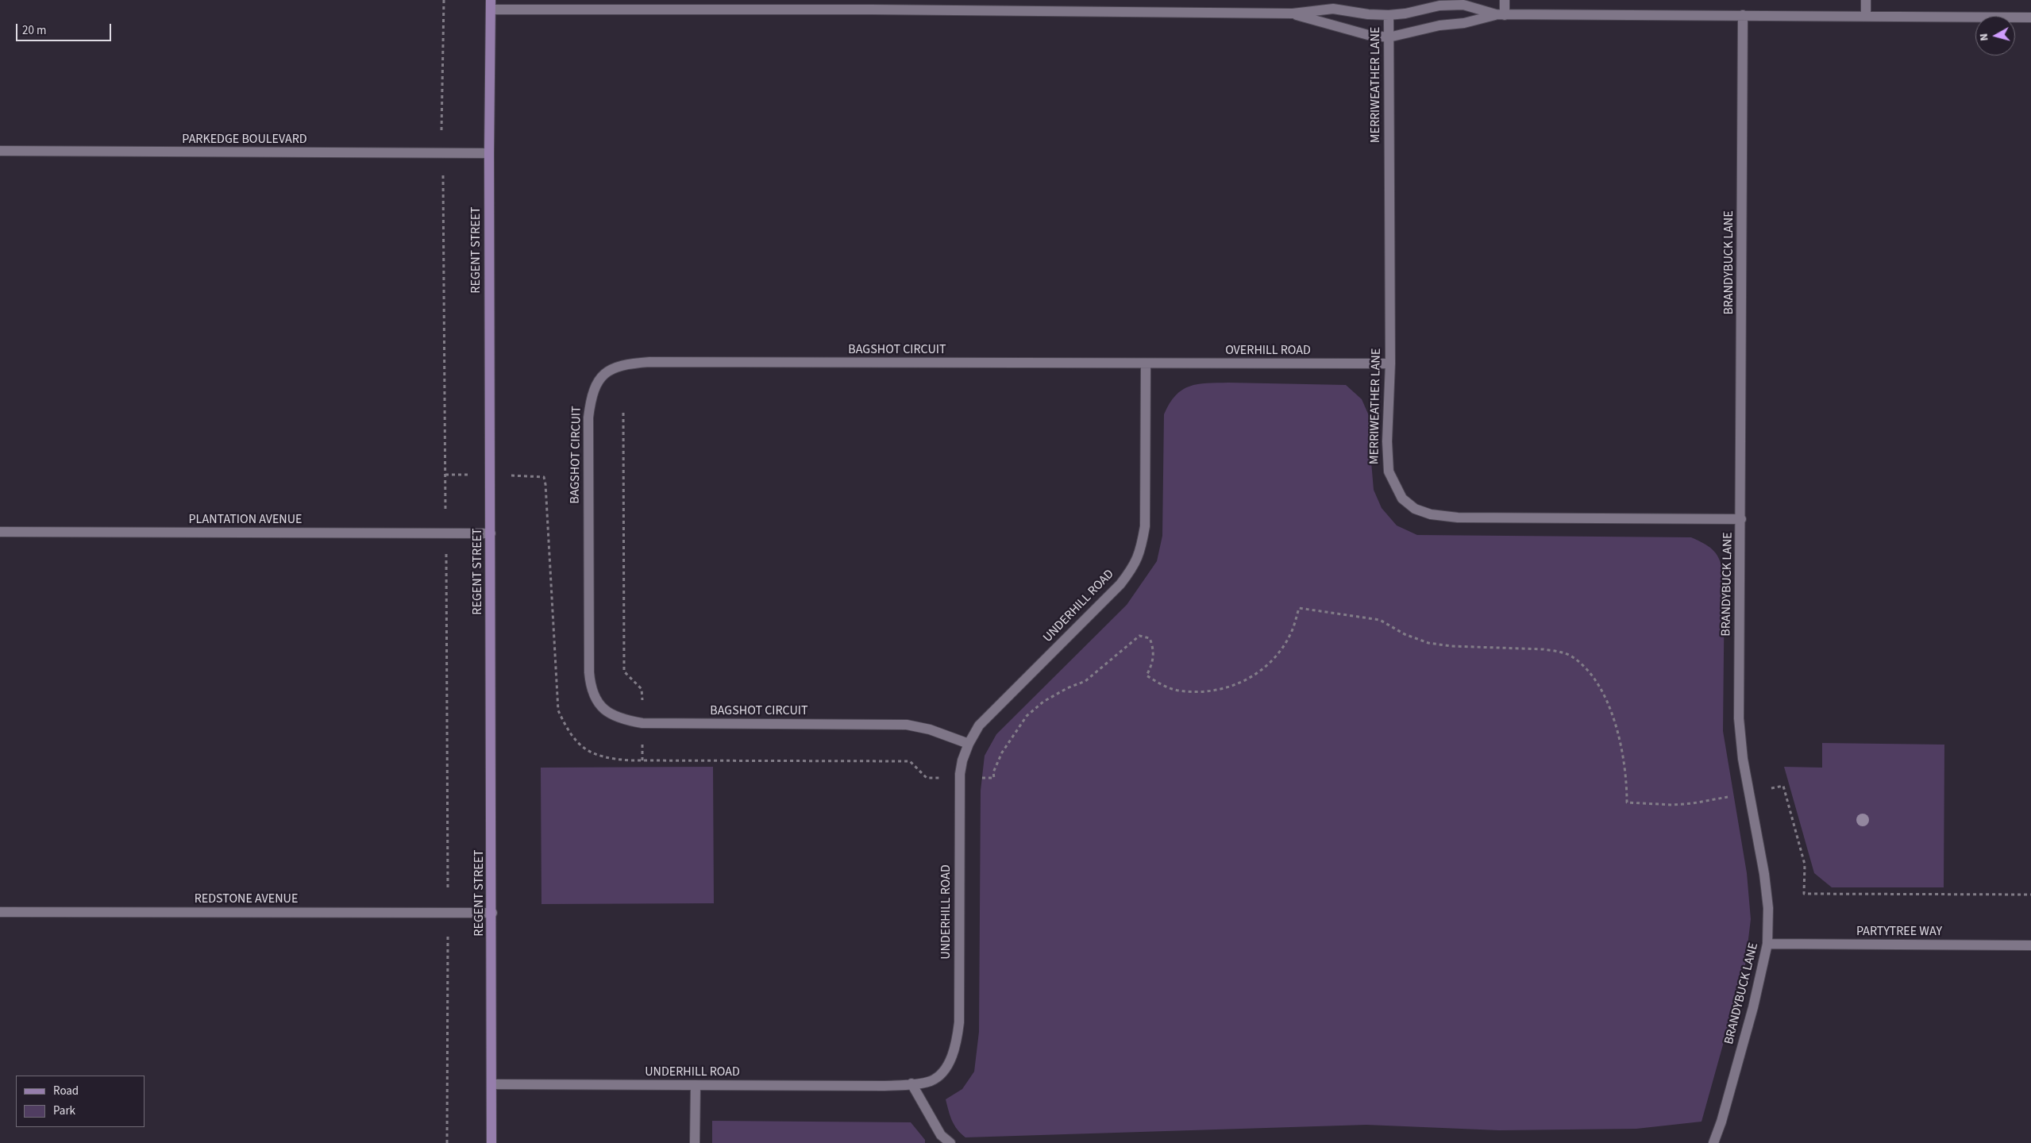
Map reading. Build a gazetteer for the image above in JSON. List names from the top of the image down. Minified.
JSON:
{"streets":{"street":["MERRIWEATHER LANE","PARKEDGE BOULEVARD","REGENT STREET","BRANDYBUCK LANE","BAGSHOT CIRCUIT","OVERHILL ROAD","PLANTATION AVENUE","UNDERHILL ROAD","REDSTONE AVENUE","PARTYTREE WAY"]},"crossings":[["MERRIWEATHER LANE","BRANDYBUCK LANE"],["MERRIWEATHER LANE","OVERHILL ROAD"],["PARKEDGE BOULEVARD","REGENT STREET"],["REGENT STREET","PLANTATION AVENUE"],["REGENT STREET","UNDERHILL ROAD"],["REGENT STREET","REDSTONE AVENUE"],["BRANDYBUCK LANE","PARTYTREE WAY"],["BAGSHOT CIRCUIT","OVERHILL ROAD"],["BAGSHOT CIRCUIT","UNDERHILL ROAD"],["OVERHILL ROAD","UNDERHILL ROAD"]],"legend":["Road","Park"],"scale_bar":"20 m","north":"left"}
